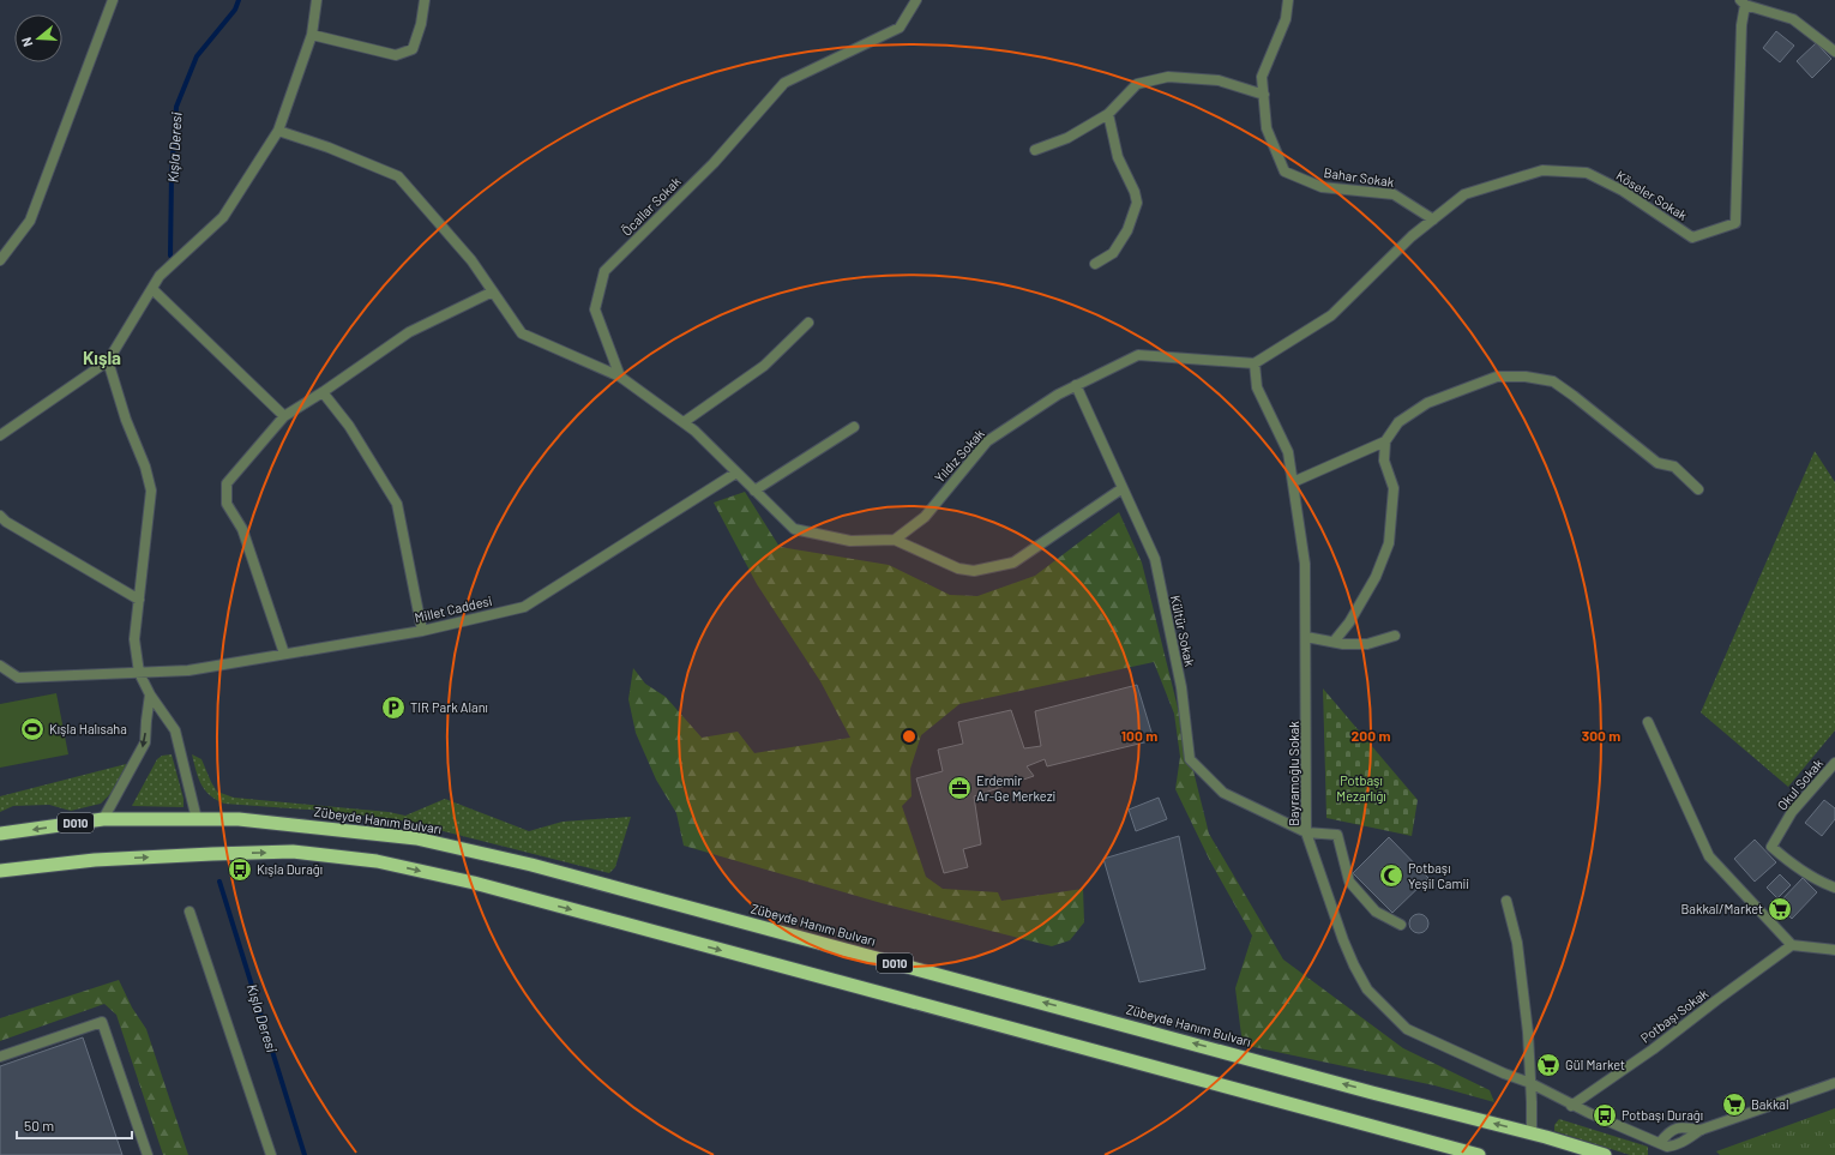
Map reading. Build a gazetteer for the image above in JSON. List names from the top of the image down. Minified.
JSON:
{"streets":{"highway":["Zübeyde Hanım Bulvarı","D010"],"street":["Bahar Sokak","Köseler Sokak","Öcallar Sokak","Yıldız Sokak","Millet Caddesi","Kültür Sokak","Bayramoğlu Sokak","Okul Sokak","Potbaşı Sokak"]},"crossings":[["Bahar Sokak","Köseler Sokak"],["Köseler Sokak","Yıldız Sokak"],["Köseler Sokak","Bayramoğlu Sokak"],["Yıldız Sokak","Kültür Sokak"],["Yıldız Sokak","Bayramoğlu Sokak"],["Kültür Sokak","Bayramoğlu Sokak"],["Bayramoğlu Sokak","Potbaşı Sokak"]],"districts":["Kışla"],"water":["Kışla Deresi"],"parks":["Potbaşı Mezarlığı"],"places":{"parking":["TIR Park Alanı"],"sports":["Kışla Halısaha"],"office":["Erdemir Ar-Ge Merkezi"],"bus stop":["Kışla Durağı","Potbaşı Durağı"],"mosque":["Potbaşı Yeşil Camii"],"supermarket":["Bakkal/Market","Gül Market","Bakkal"]},"scale_bar":"50 m","north":"left","rings":["100 m","200 m","300 m"]}
